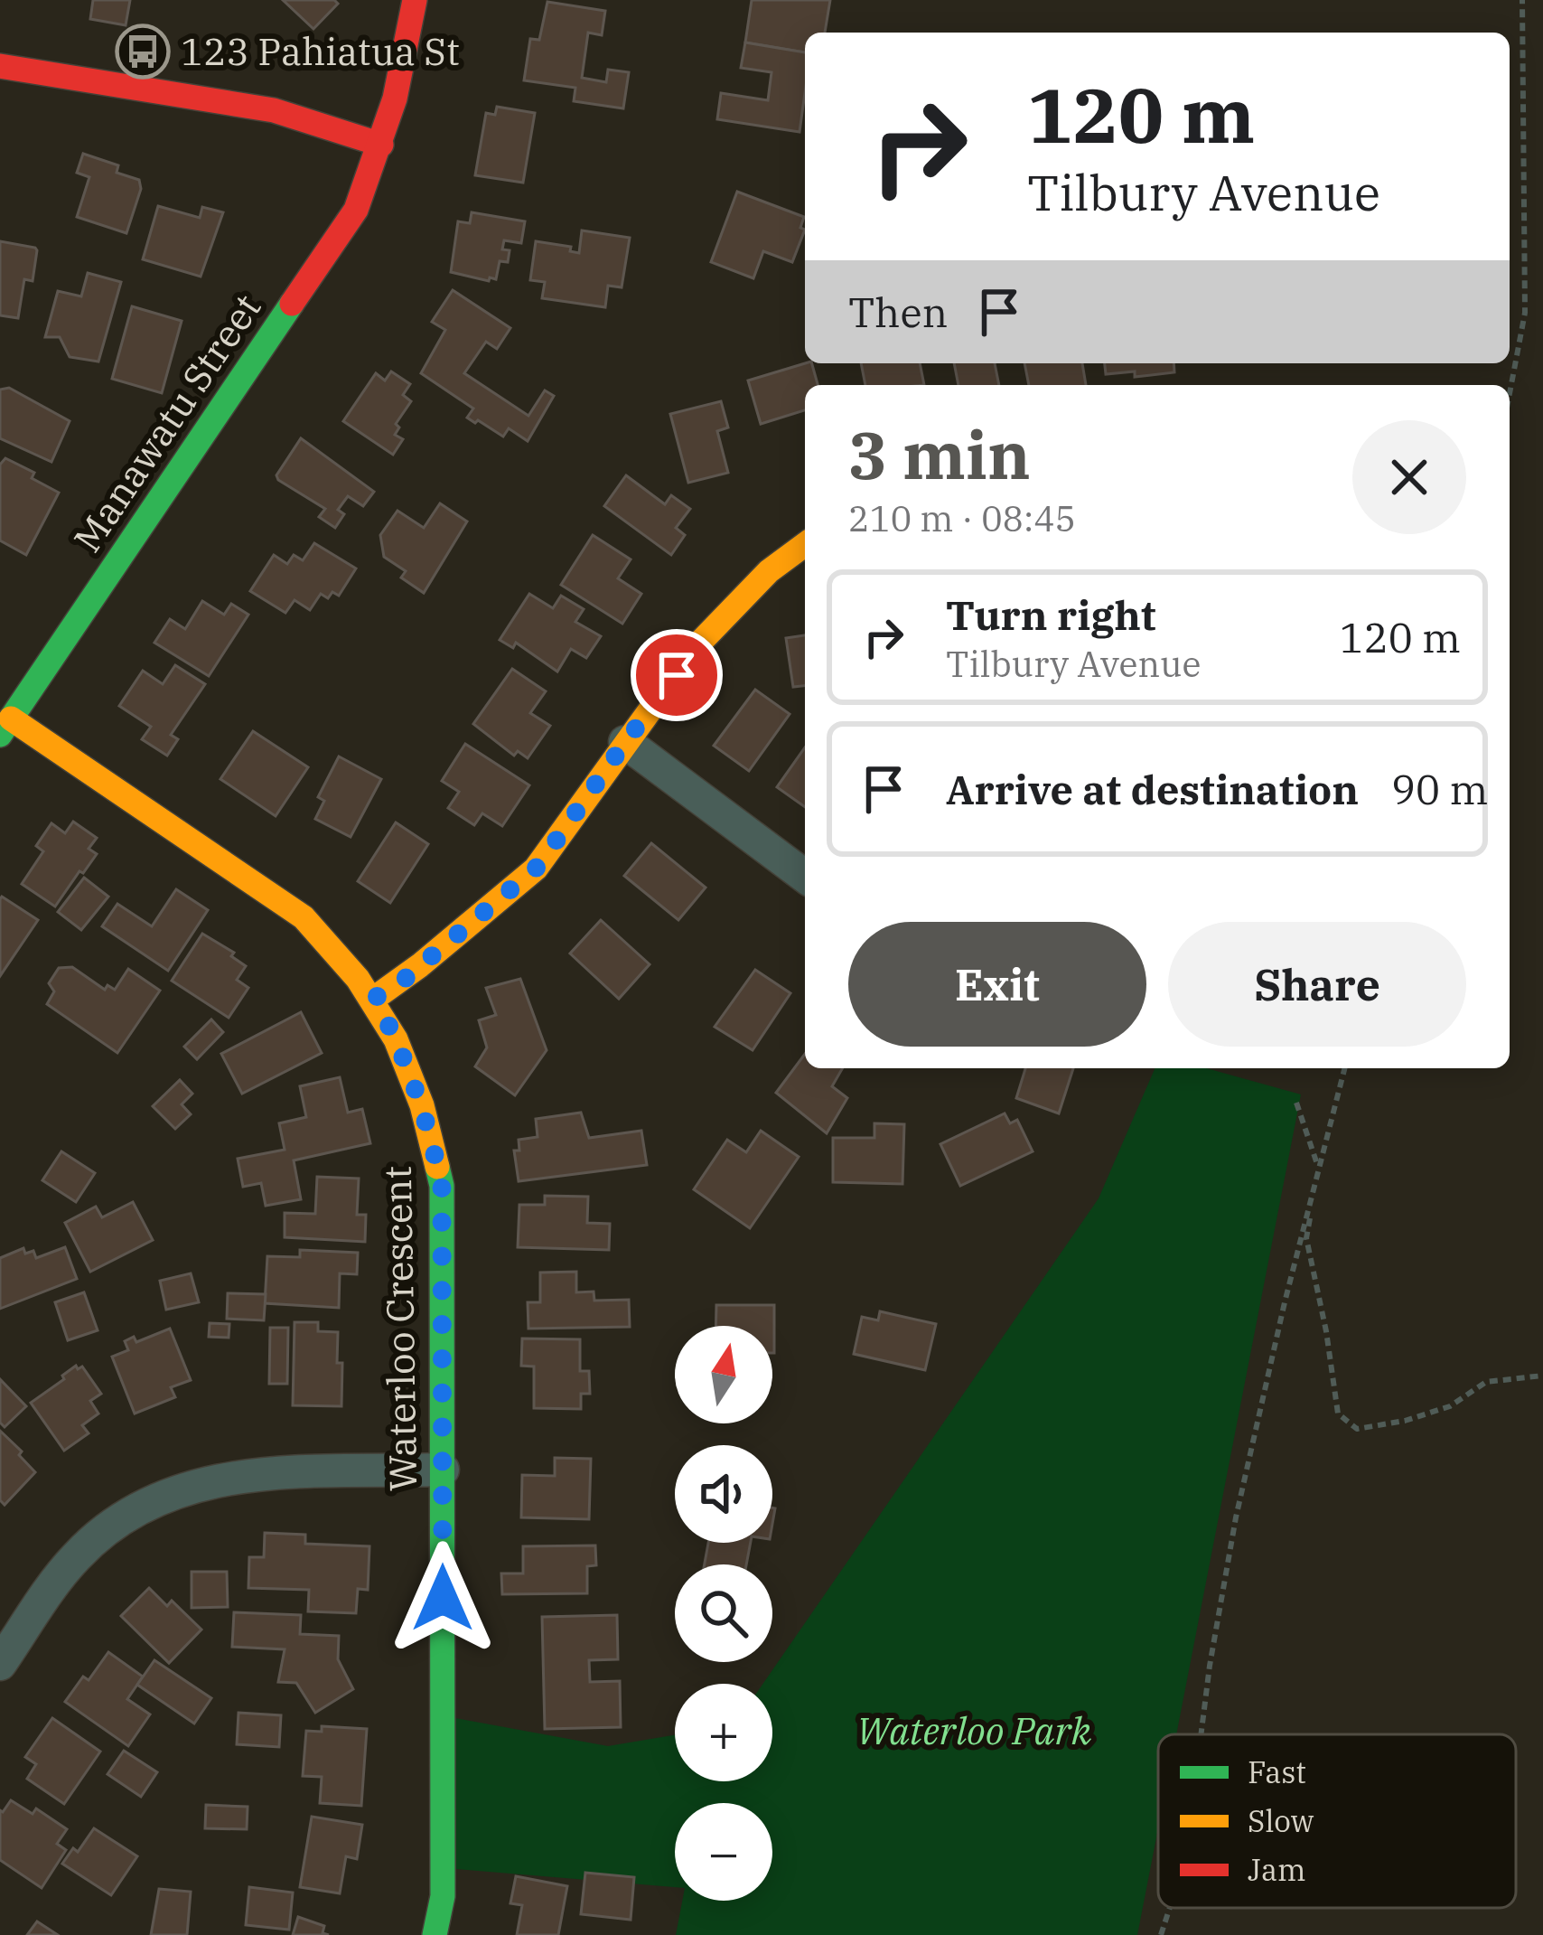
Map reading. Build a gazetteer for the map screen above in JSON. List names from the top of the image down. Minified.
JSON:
{"streets":{"street":["Manawatu Street","Waterloo Crescent"]},"crossings":[["Manawatu Street","Waterloo Crescent"]],"parks":["Waterloo Park"],"places":{"bus stop":["123 Pahiatua St"]},"legend":["Fast","Slow","Jam"],"north":"top","page":{"turn":["120 m","Tilbury Avenue"],"then":"Then","heading":["3 min","210 m · 08:45"],"list":[{"name":"Turn right","note":"Tilbury Avenue","value":"120 m"},{"name":"Arrive at destination","value":"90 m"}],"buttons":["Exit","Share"],"map_buttons":["+","−"]}}
